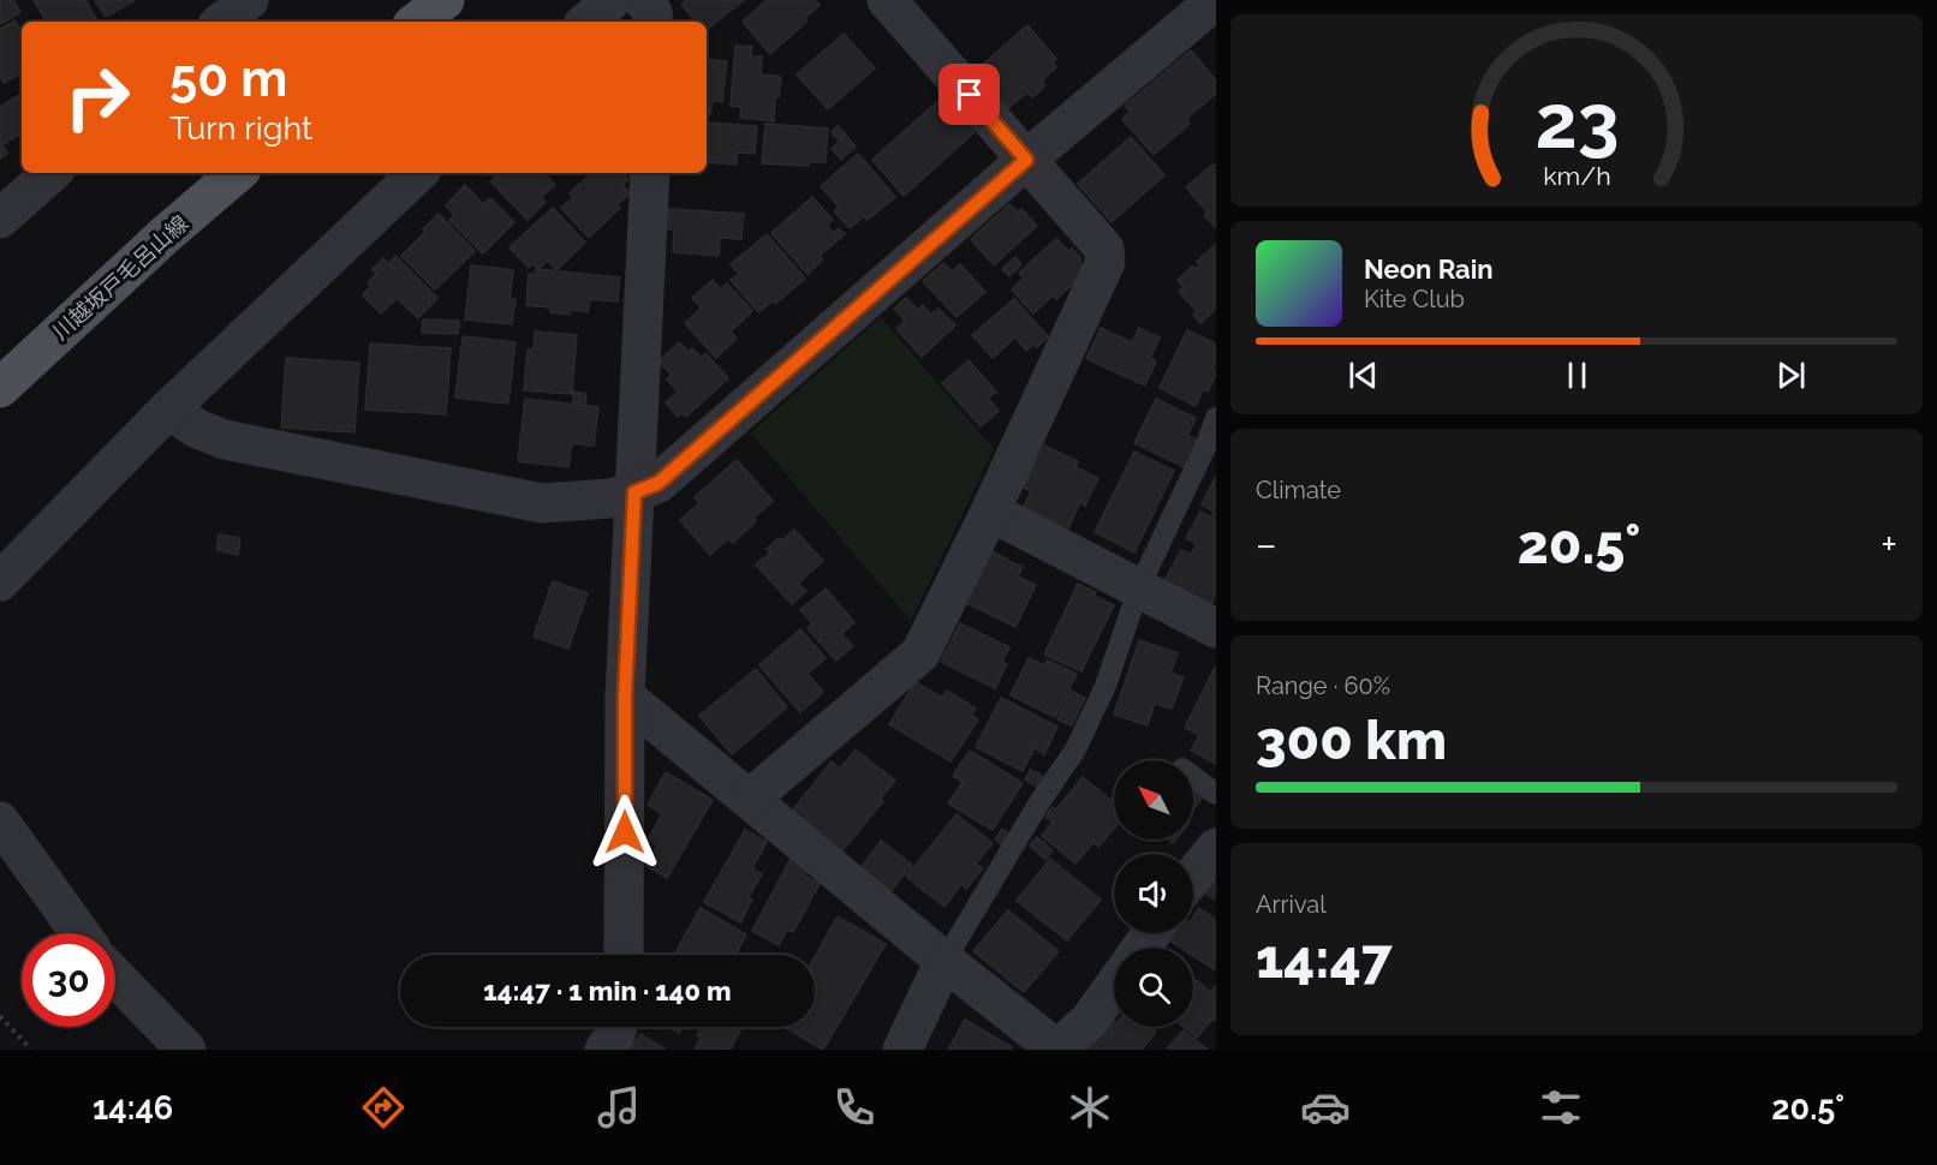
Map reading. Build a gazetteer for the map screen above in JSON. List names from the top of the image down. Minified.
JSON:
{"streets":{"main road":["川越坂戸毛呂山線"]},"north":"top left","page":{"turn":["50 m","Turn right"],"song":["Neon Rain","Kite Club"],"tile":["Climate",["Range · 60%","300 km"],["Arrival","14:47"]],"heat":["−","20.5°","+"],"limit":"30","trip":"14:47 · 1 min · 140 m","tabs":["14:46","20.5°"],"gauge":["23","km/h"]}}
